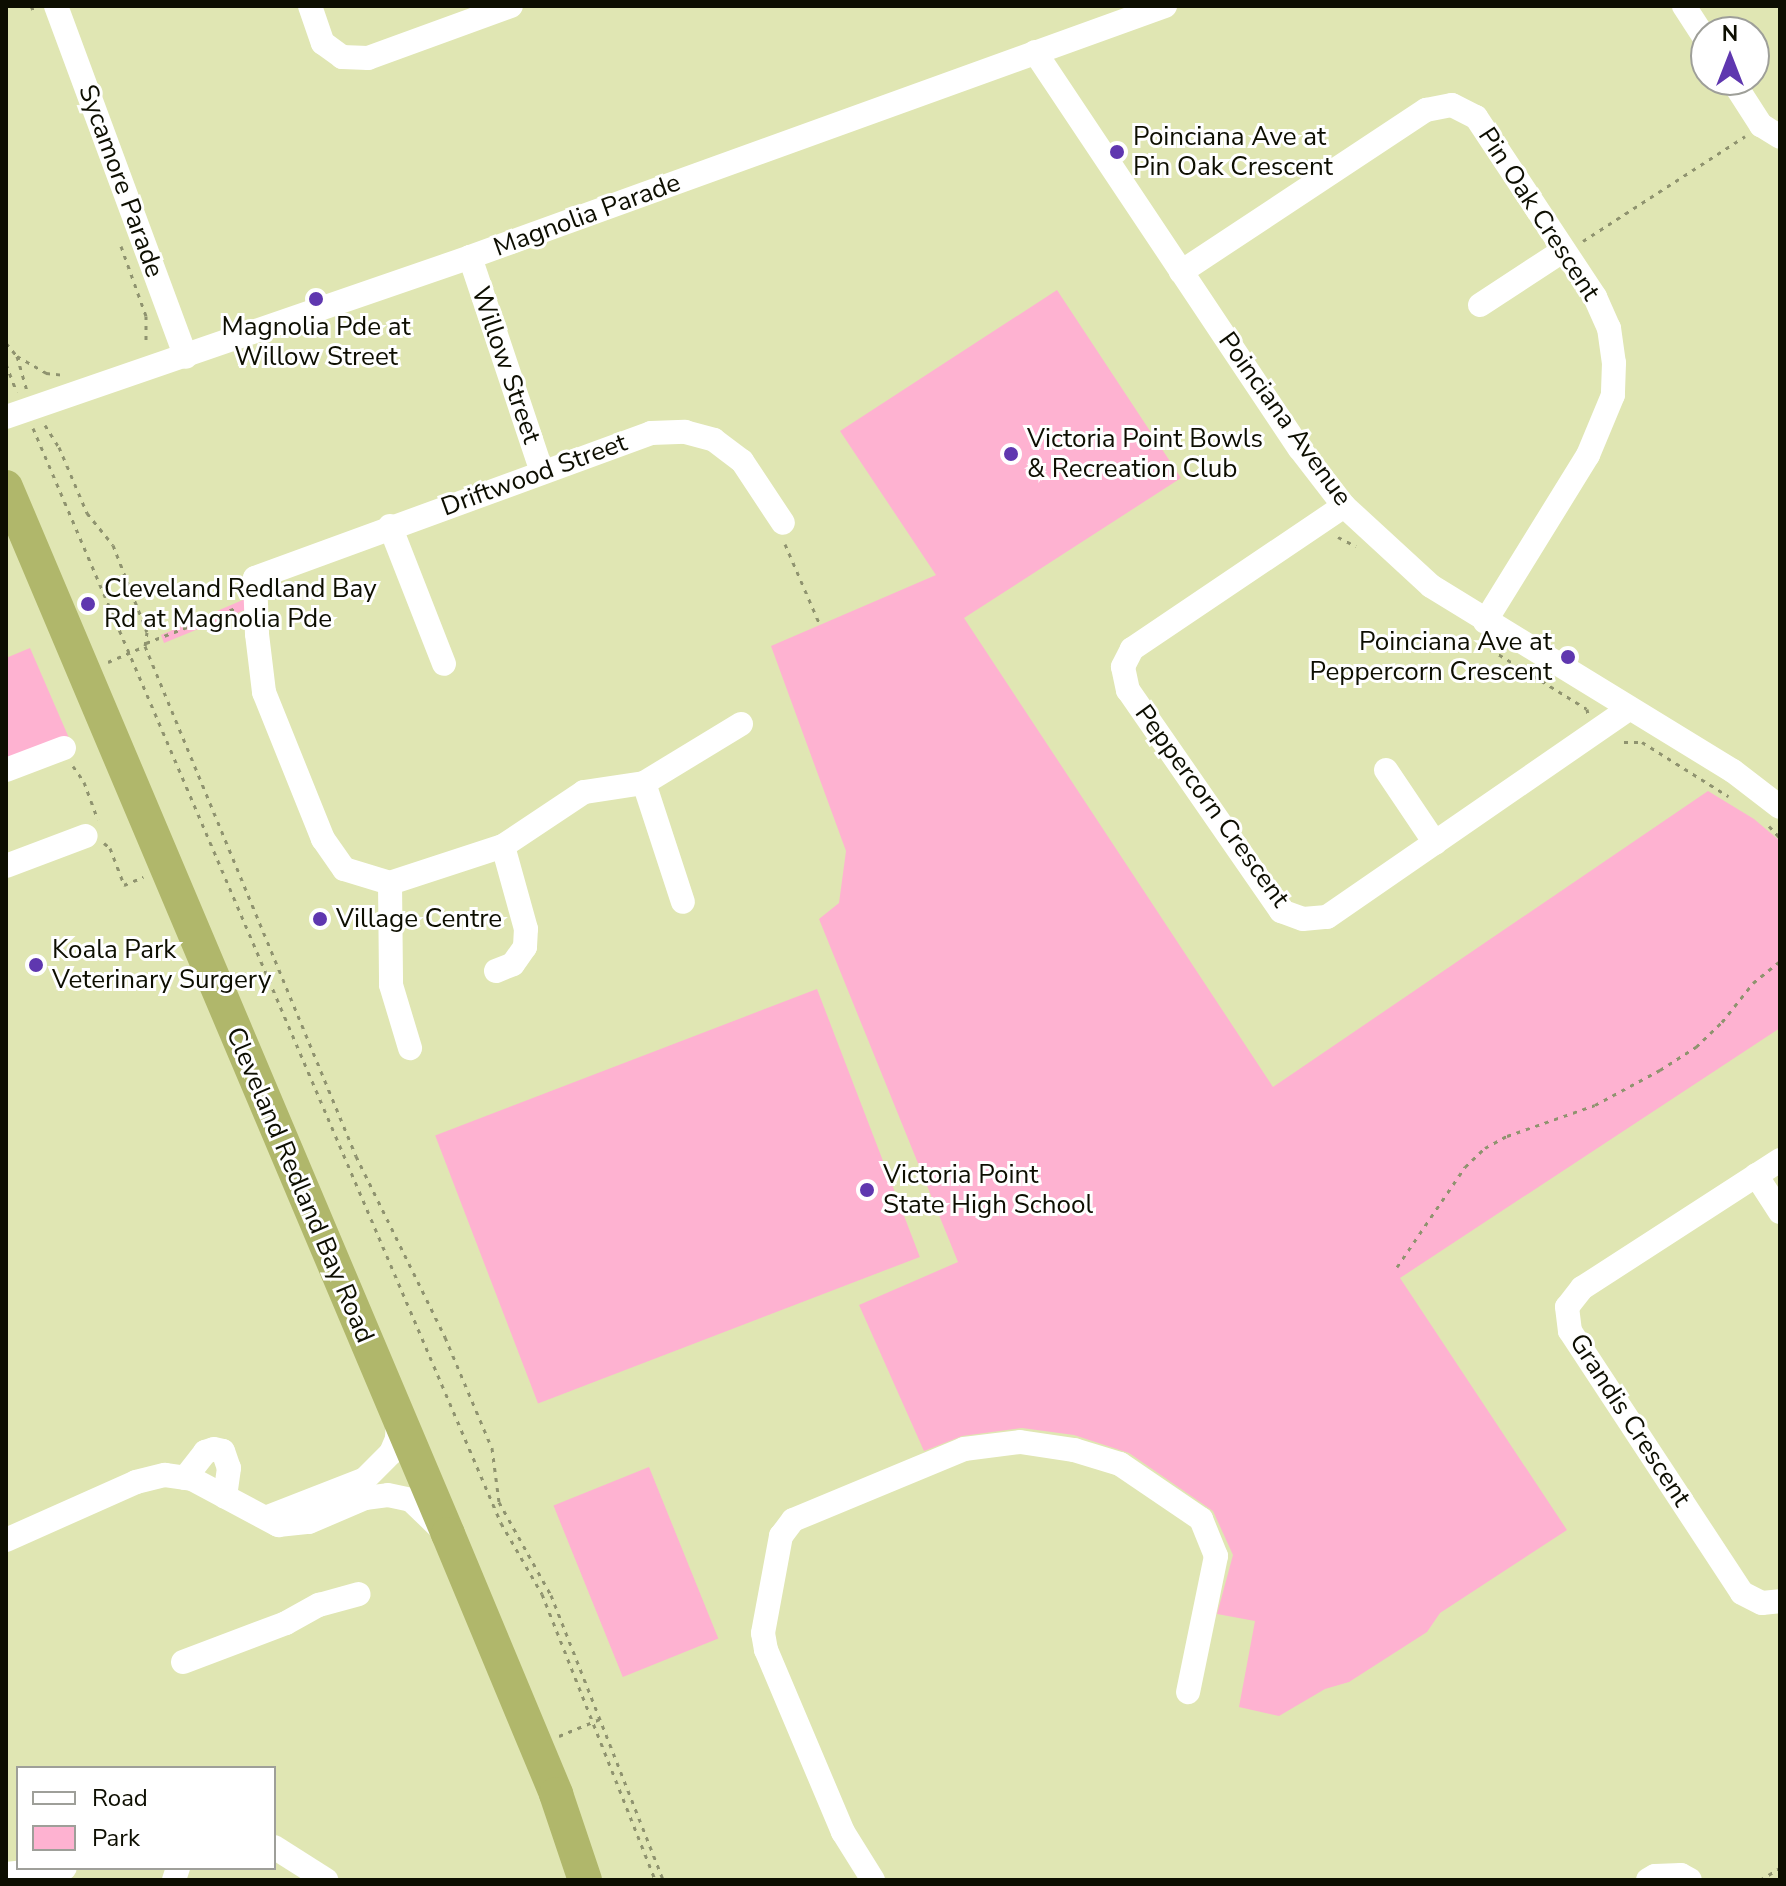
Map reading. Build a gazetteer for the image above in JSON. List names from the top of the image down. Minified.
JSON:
{"streets":{"highway":["Cleveland Redland Bay Road"],"street":["Sycamore Parade","Pin Oak Crescent","Magnolia Parade","Willow Street","Poinciana Avenue","Driftwood Street","Peppercorn Crescent","Grandis Crescent"]},"crossings":[["Sycamore Parade","Magnolia Parade"],["Pin Oak Crescent","Poinciana Avenue"],["Magnolia Parade","Willow Street"],["Magnolia Parade","Poinciana Avenue"],["Willow Street","Driftwood Street"],["Poinciana Avenue","Peppercorn Crescent"]],"places":["Poinciana Ave at Pin Oak Crescent","Magnolia Pde at Willow Street","Victoria Point Bowls & Recreation Club","Cleveland Redland Bay Rd at Magnolia Pde","Poinciana Ave at Peppercorn Crescent","Village Centre","Koala Park Veterinary Surgery","Victoria Point State High School"],"legend":["Road","Park"],"north":"top"}
